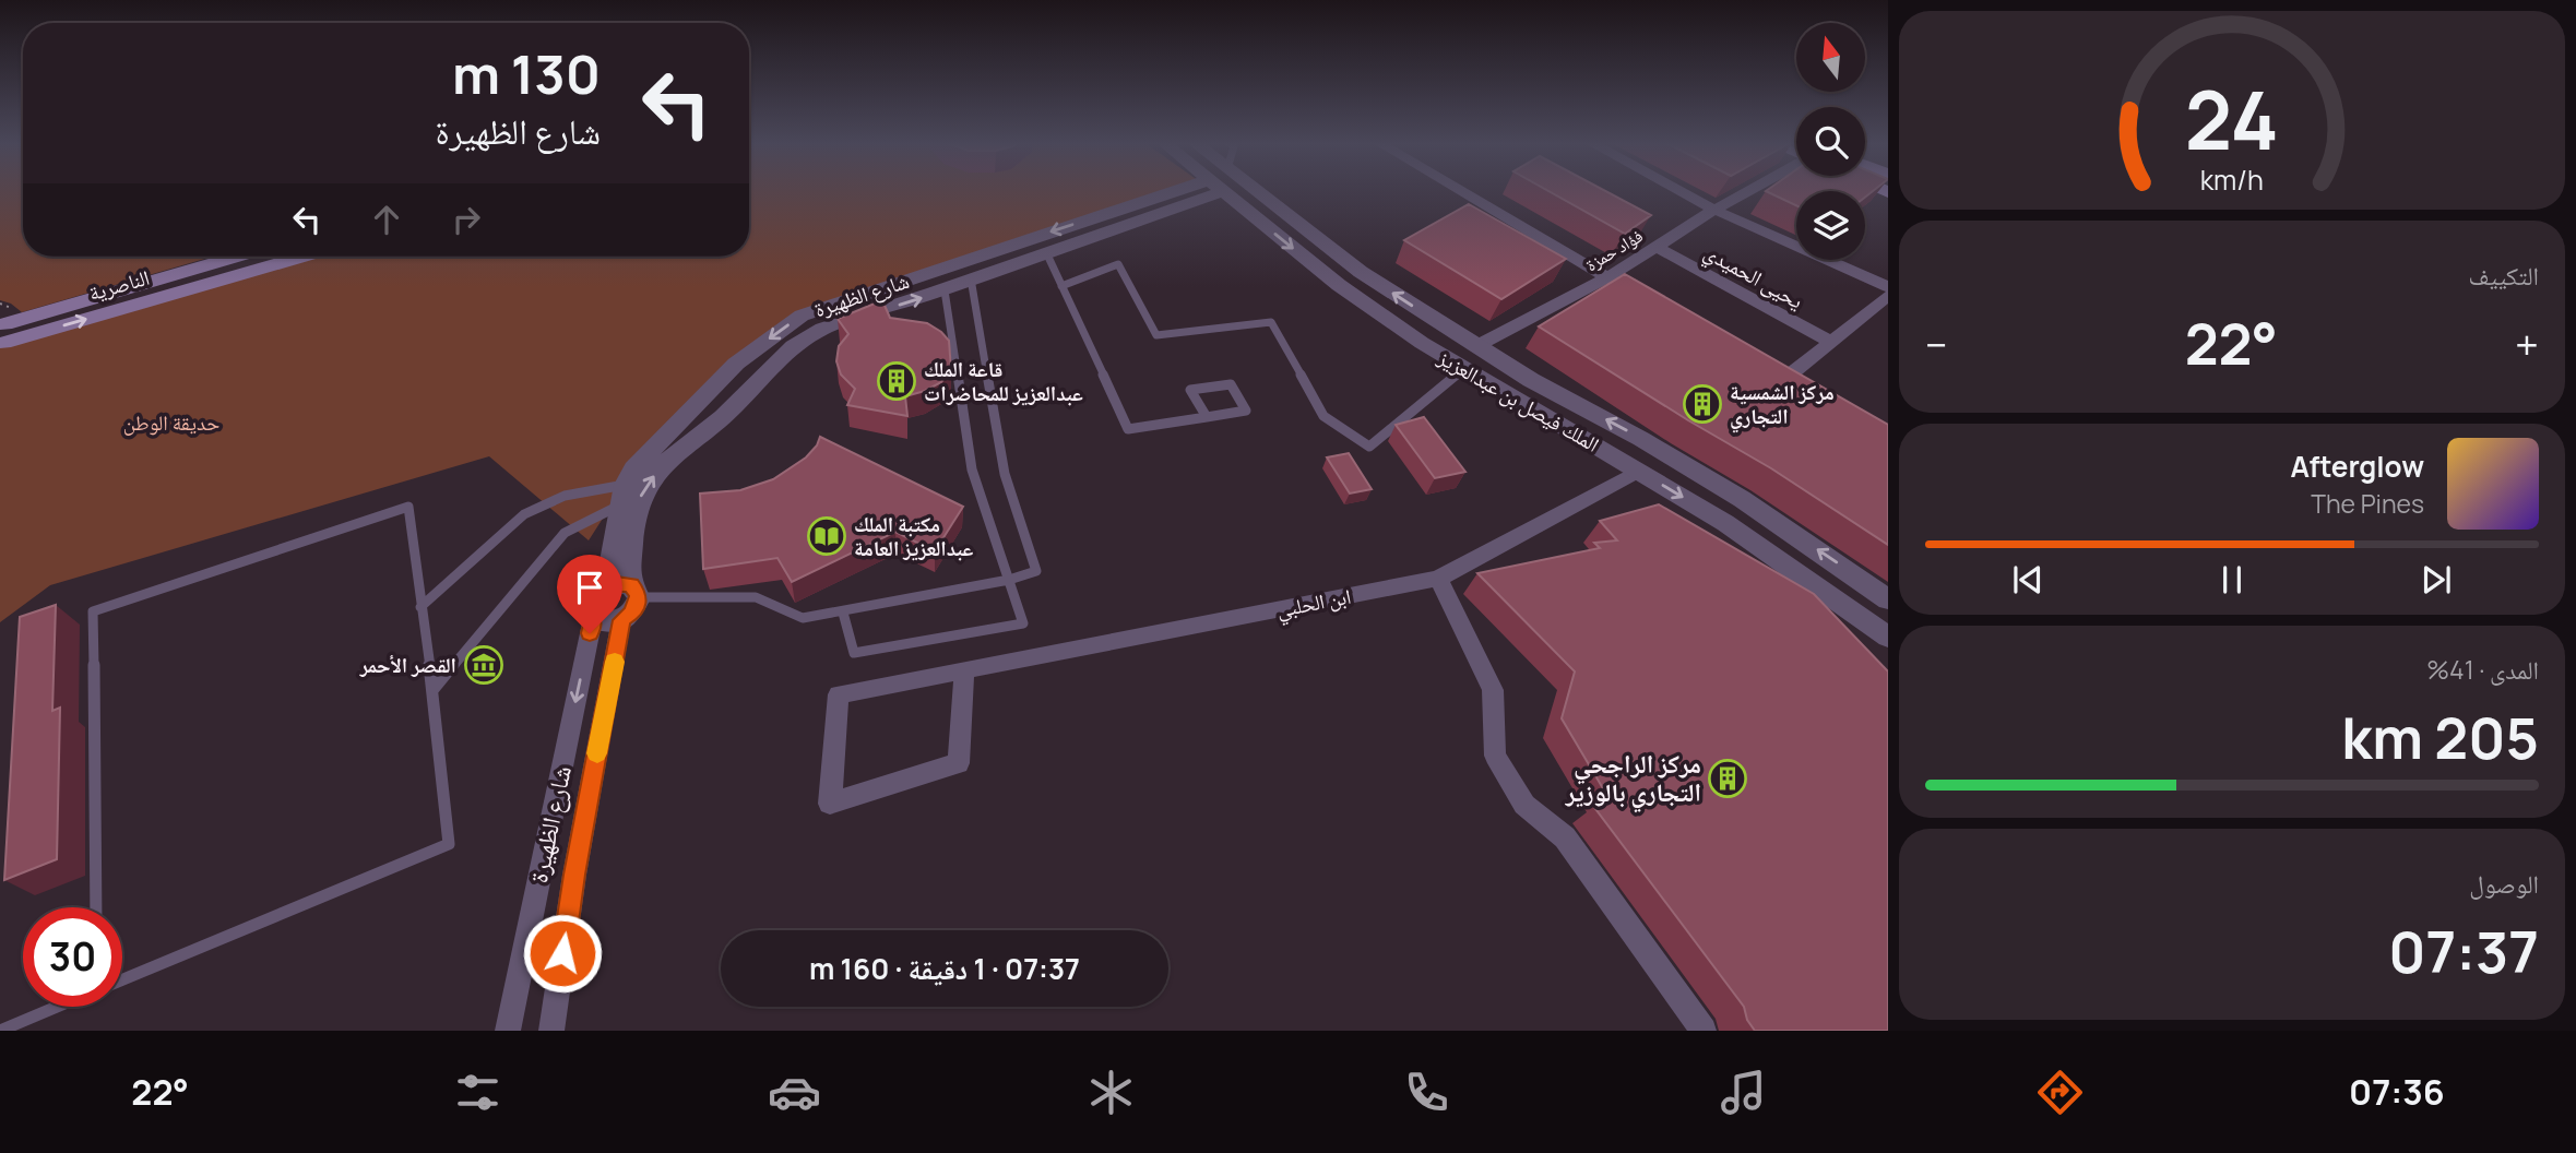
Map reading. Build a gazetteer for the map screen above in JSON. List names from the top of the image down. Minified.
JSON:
{"streets":{"main road":["الناصرية"],"street":["فؤاد حمزة","يحيى الحميدي","شارع الظهيرة","الملك فيصل بن عبدالعزيز","ابن الحلبي"]},"crossings":[["فؤاد حمزة","يحيى الحميدي"],["فؤاد حمزة","الملك فيصل بن عبدالعزيز"],["الملك فيصل بن عبدالعزيز","ابن الحلبي"]],"parks":["حديقة الوطن"],"places":{"building":["قاعة الملك عبدالعزيز للمحاضرات","مركز الشمسية التجاري","مركز الراجحي التجاري بالوزير"],"library":["مكتبة الملك عبدالعزيز العامة"],"museum":["القصر الأحمر"]},"north":"top","page":{"turn":["130 m","شارع الظهيرة"],"tile":["التكييف",["المدى · 41%","205 km"],["الوصول","07:37"]],"heat":["−","22°","+"],"song":["Afterglow","The Pines"],"limit":"30","trip":"07:37 · 1 دقيقة · 160 m","tabs":["07:36","22°"],"gauge":["24","km/h"]}}
